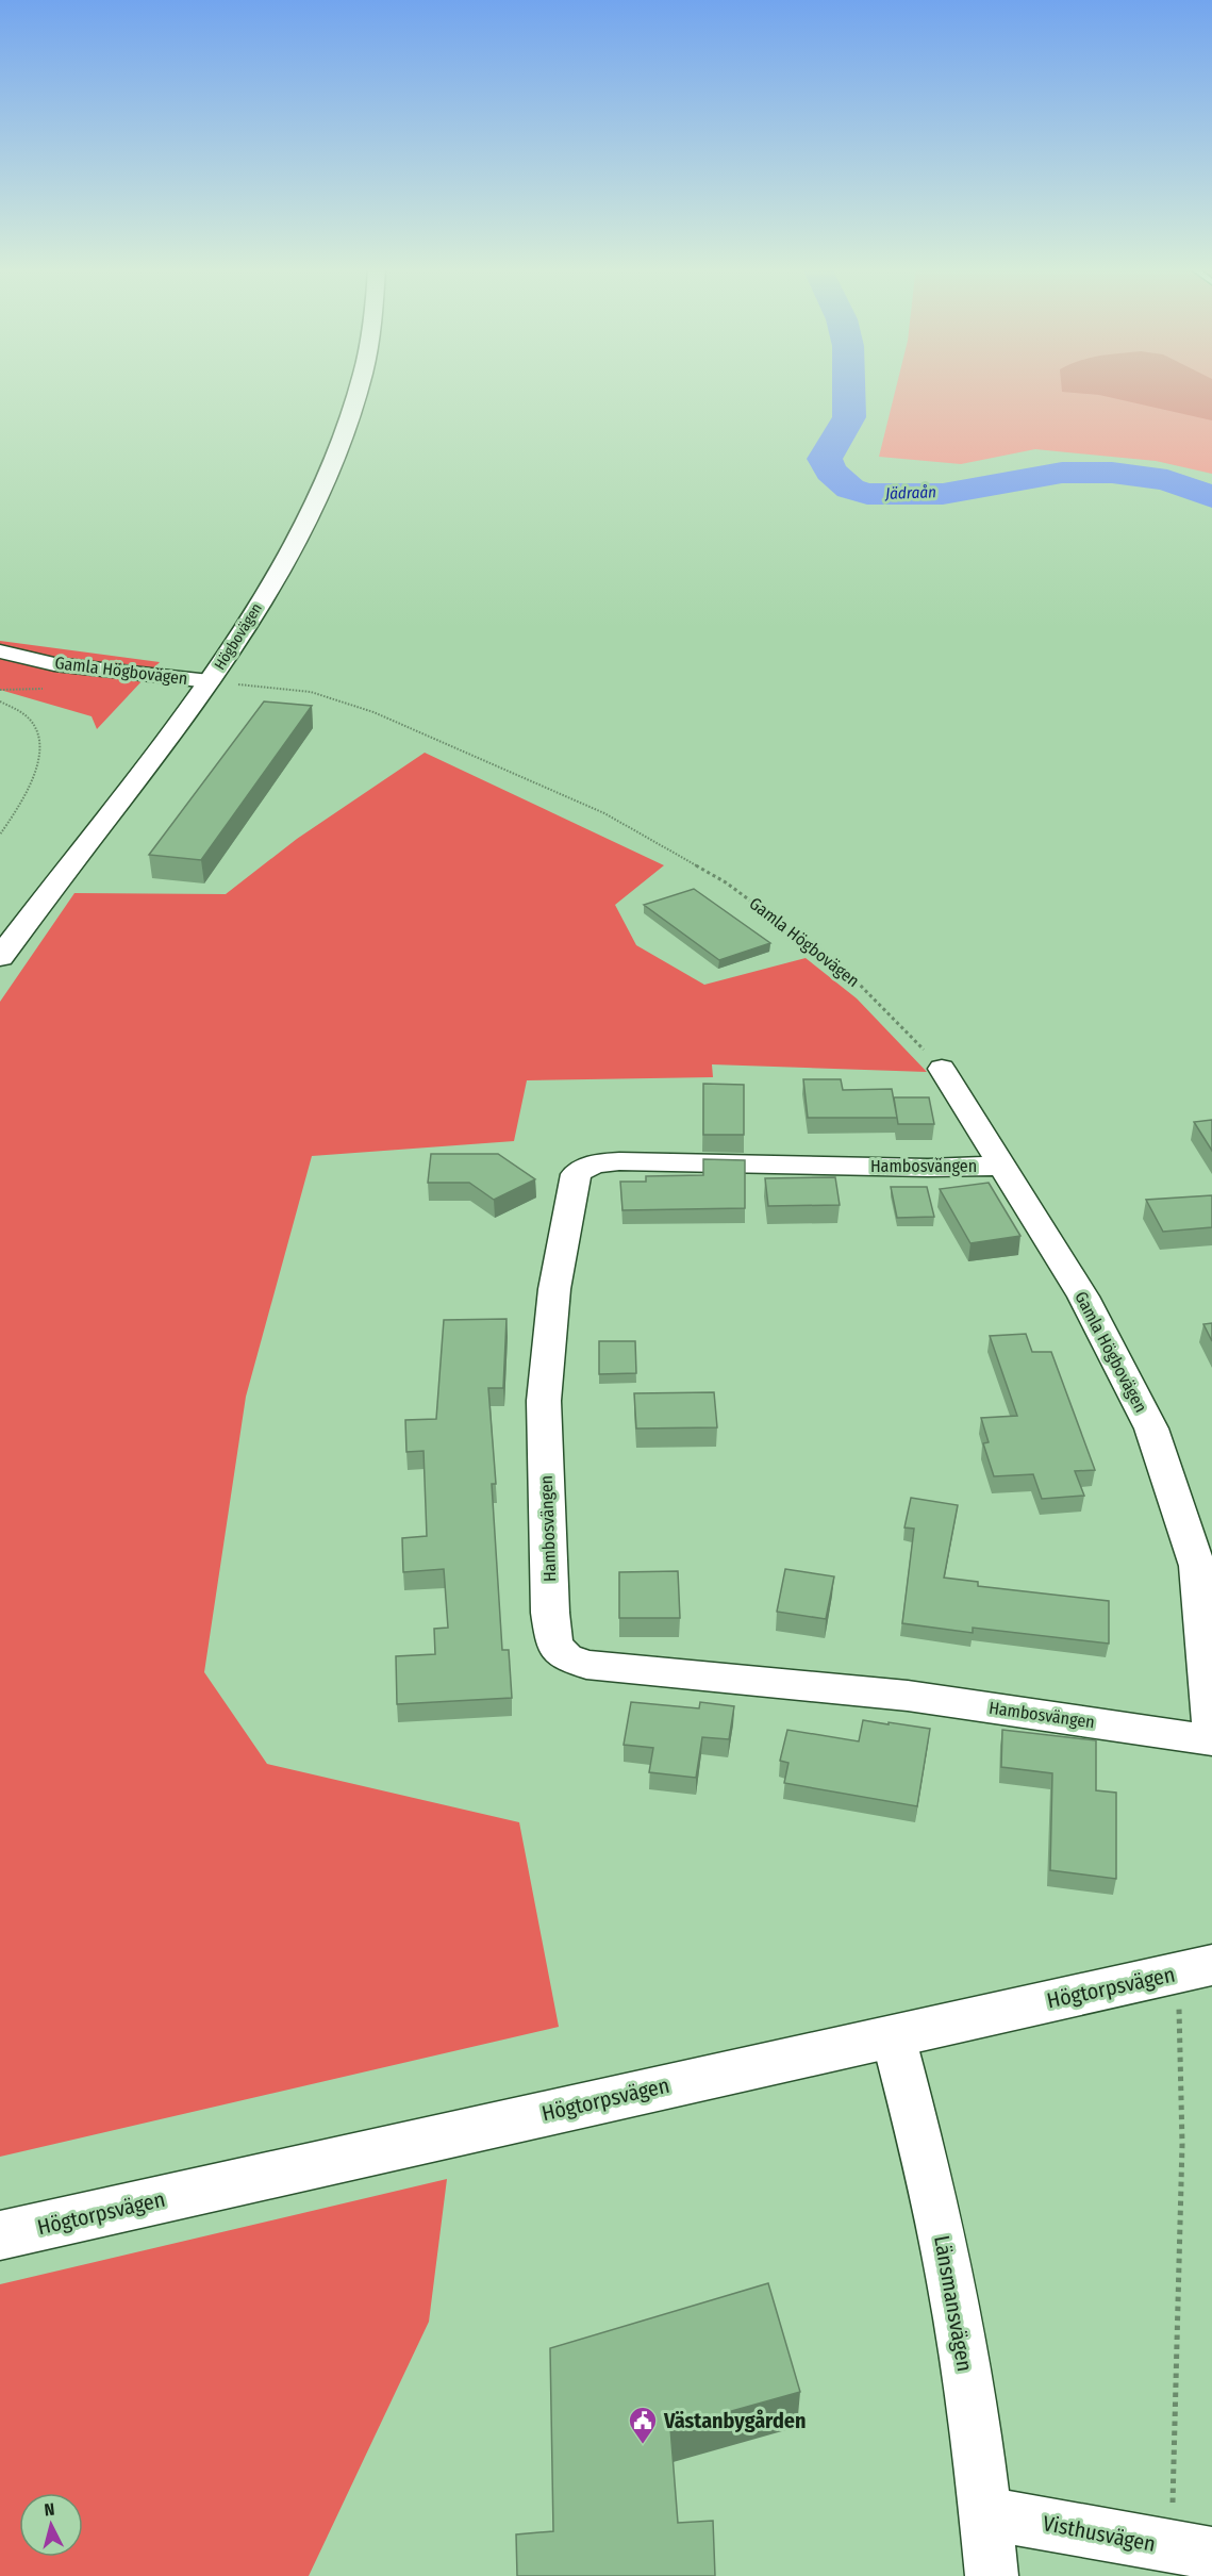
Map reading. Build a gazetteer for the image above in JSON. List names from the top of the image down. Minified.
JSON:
{"streets":{"main road":["Högbovägen","Högtorpsvägen"],"street":["Gamla Högbovägen","Hambosvängen","Länsmansvägen","Visthusvägen"]},"crossings":[["Högbovägen","Gamla Högbovägen"],["Gamla Högbovägen","Hambosvängen"],["Högtorpsvägen","Länsmansvägen"],["Länsmansvägen","Visthusvägen"]],"water":["Jädraån"],"places":{"public building":["Västanbygården"]},"north":"top"}
